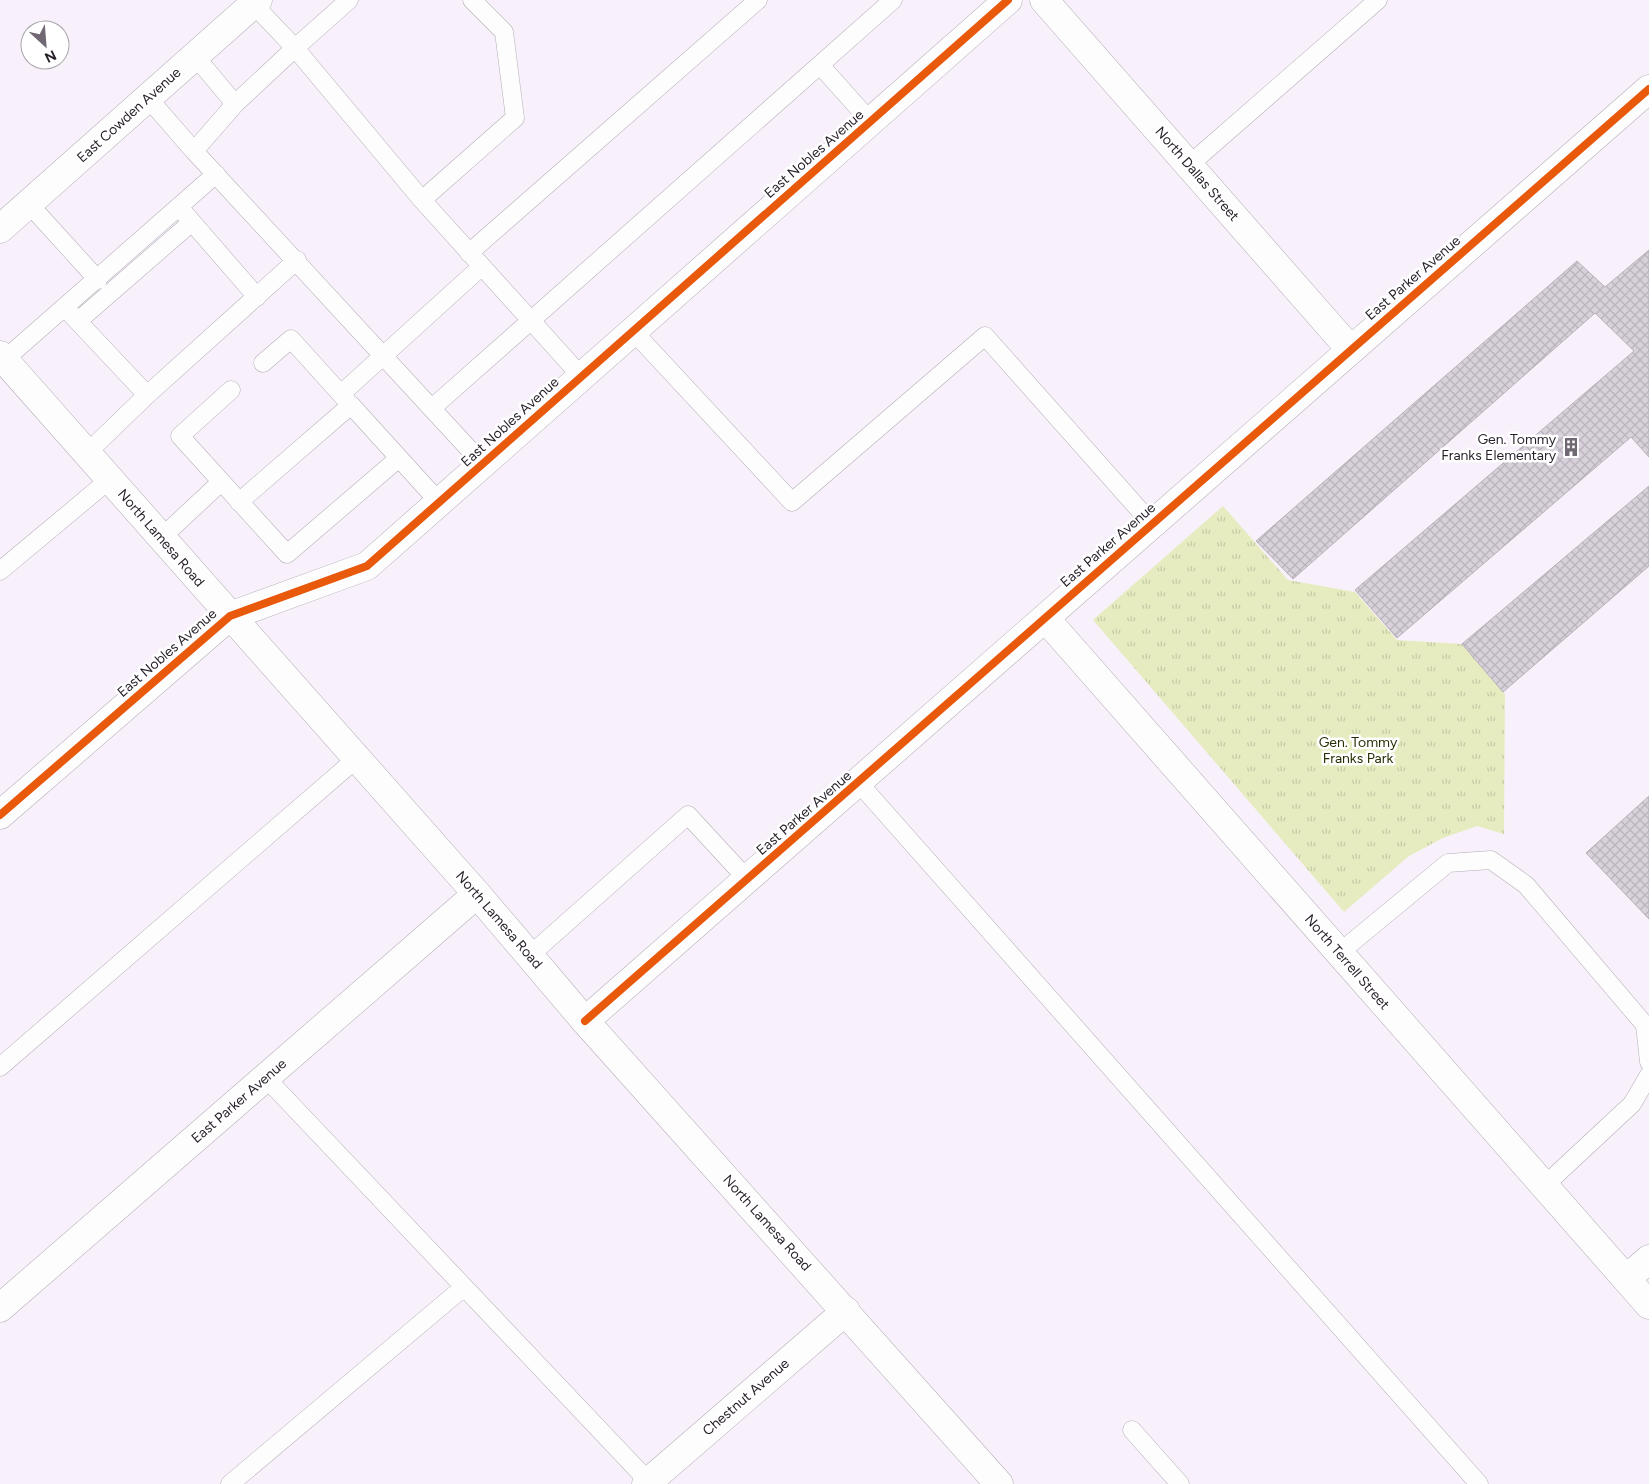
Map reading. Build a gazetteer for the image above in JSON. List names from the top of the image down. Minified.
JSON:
{"streets":{"street":["East Cowden Avenue","East Nobles Avenue","North Dallas Street","East Parker Avenue","North Lamesa Road","North Terrell Street","Chestnut Avenue"]},"crossings":[["East Nobles Avenue","North Lamesa Road"],["North Dallas Street","East Parker Avenue"],["East Parker Avenue","North Lamesa Road"],["East Parker Avenue","North Terrell Street"],["North Lamesa Road","Chestnut Avenue"]],"parks":["Gen. Tommy Franks Park"],"places":{"building":["Gen. Tommy Franks Elementary"]},"north":"bottom right"}
